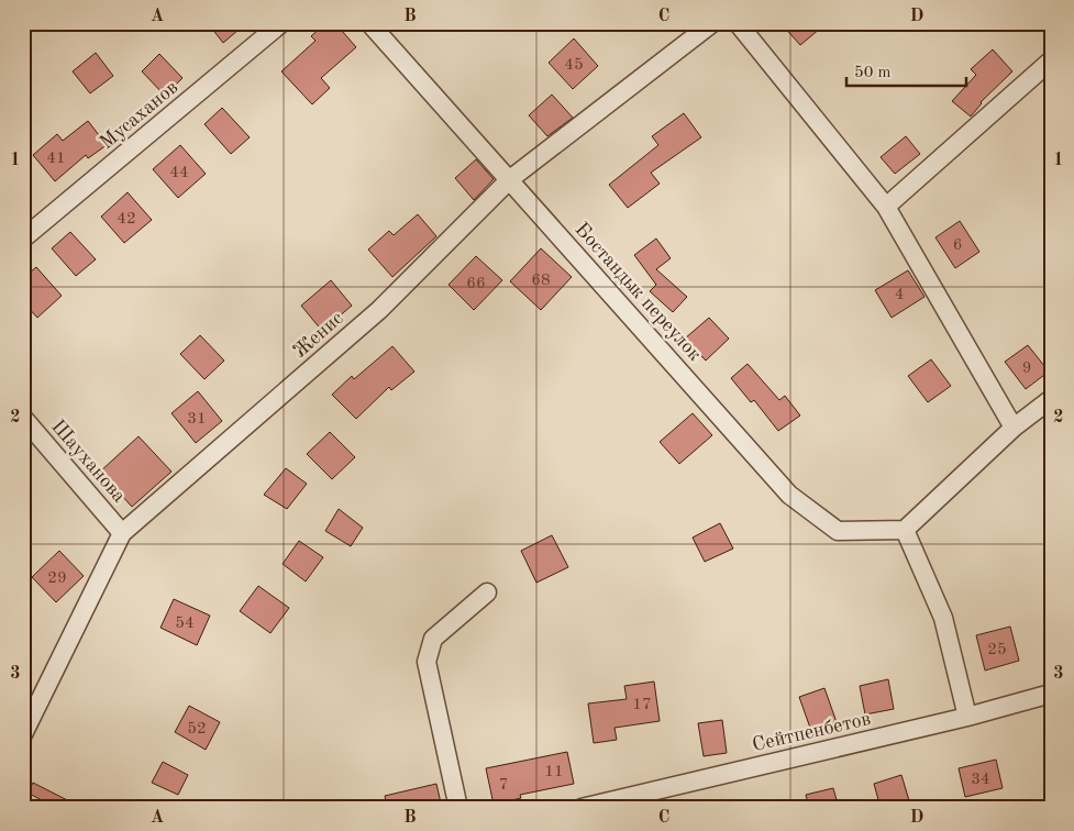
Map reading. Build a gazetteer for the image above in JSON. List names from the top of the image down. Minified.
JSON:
{"streets":{"street":["Мусаханов","Бостандык переулок","Женис","Шауханова","Сейтпенбетов"]},"crossings":[["Бостандык переулок","Женис"],["Женис","Шауханова"]],"house_numbers":["45","41","44","42","6","68","66","4","9","31","29","54","25","17","52","11","34","7"],"scale_bar":"50 m","grid":{"columns":["A","B","C","D"],"rows":["1","2","3"]}}
